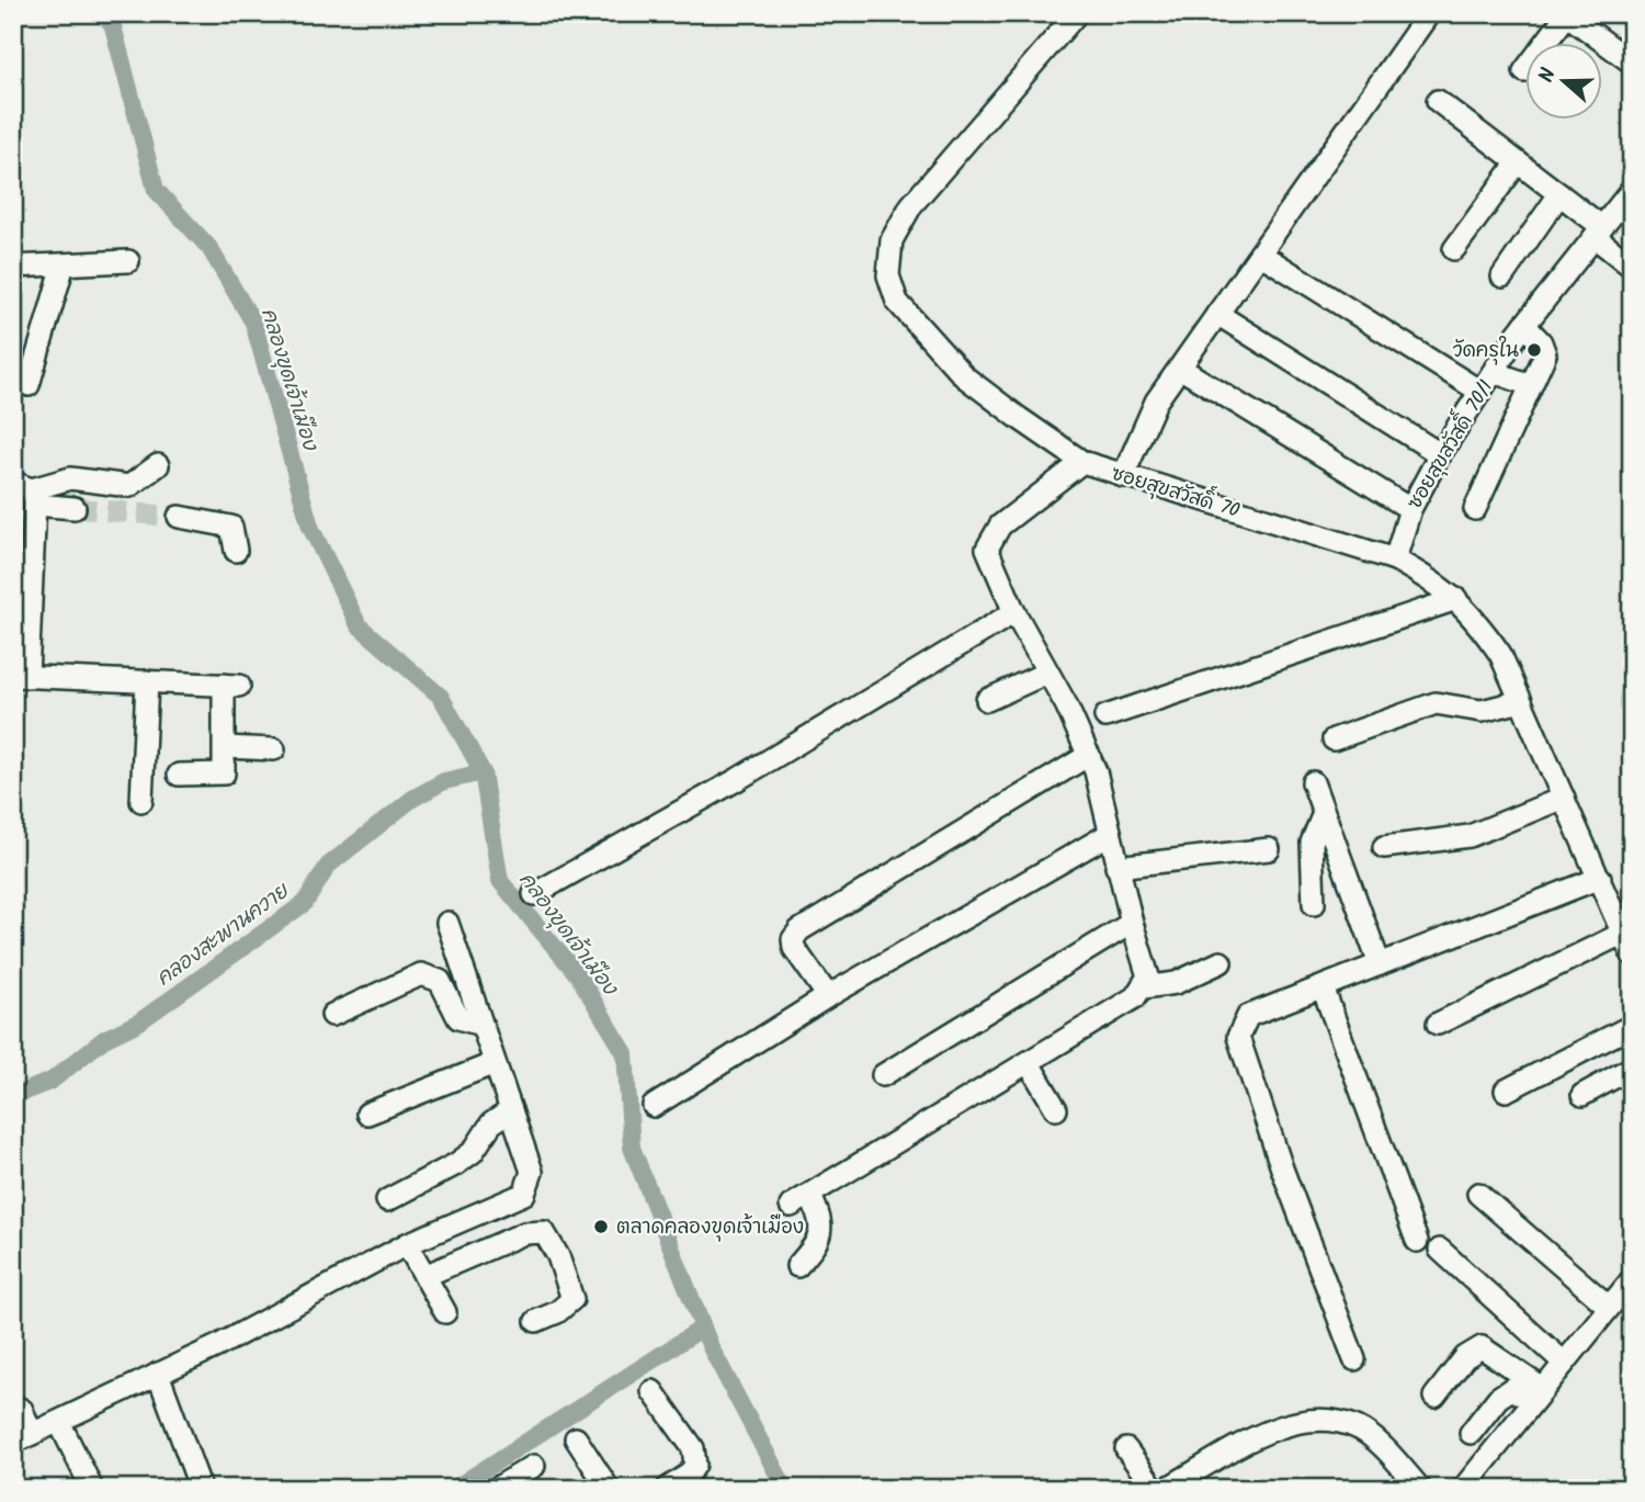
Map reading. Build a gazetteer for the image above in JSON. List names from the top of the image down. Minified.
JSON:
{"streets":{"street":["ซอยสุขสวัสดิ์ 70/1","ซอยสุขสวัสดิ์ 70"]},"crossings":[["ซอยสุขสวัสดิ์ 70/1","ซอยสุขสวัสดิ์ 70"]],"water":["คลองขุดเจ้าเมือง","คลองสะพานควาย"],"places":["วัดครุใน","ตลาดคลองขุดเจ้าเมือง"],"north":"left"}
